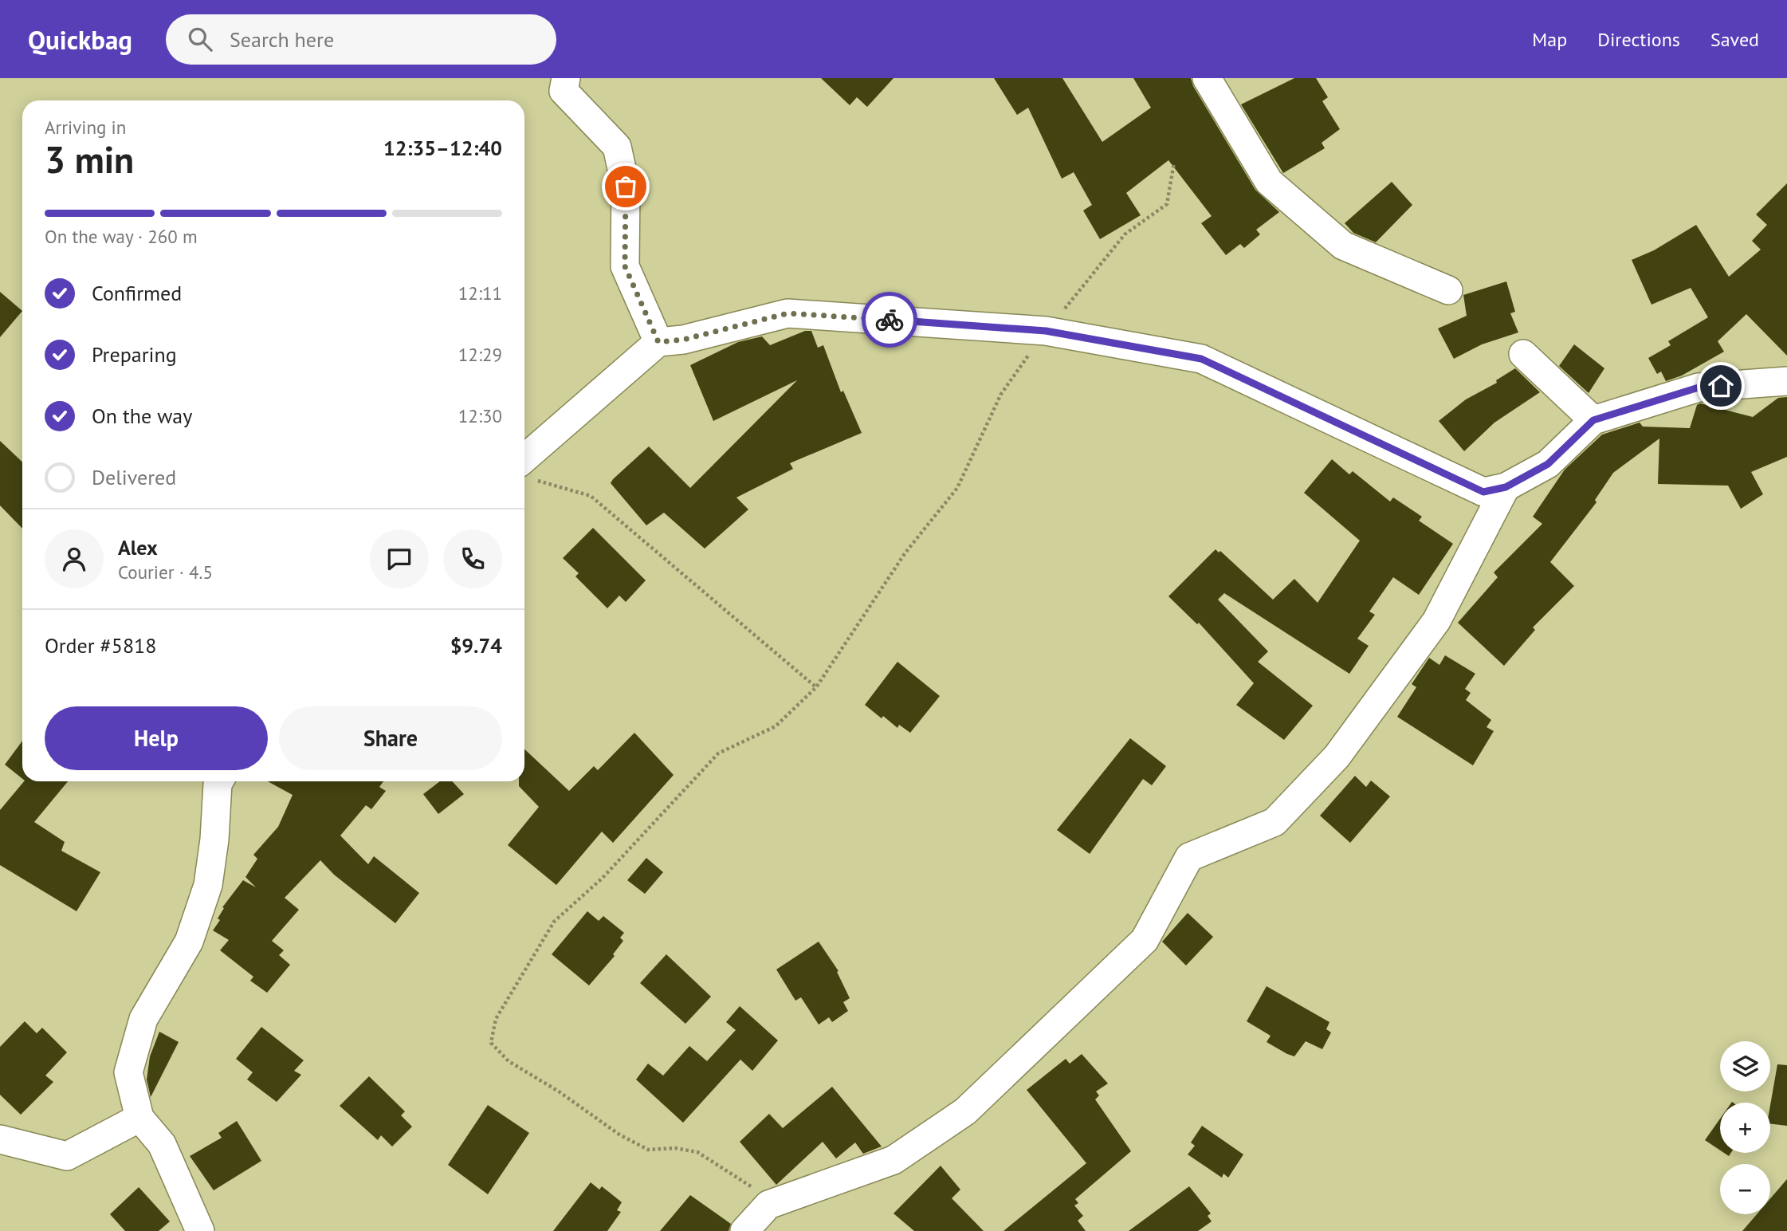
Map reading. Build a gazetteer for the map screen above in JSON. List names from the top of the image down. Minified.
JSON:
{"page":{"header":"Quickbag","search":"Search here","nav":["Map","Directions","Saved"],"heading":["3 min","Arriving in","12:35–12:40"],"panel":["Alex","Courier · 4.5","Order #5818","$9.74"],"bar":"On the way · 260 m","list":[["Confirmed","12:11"],["Preparing","12:29"],["On the way","12:30"],"Delivered"],"buttons":["Help","Share"],"map_buttons":["+","−"]}}
